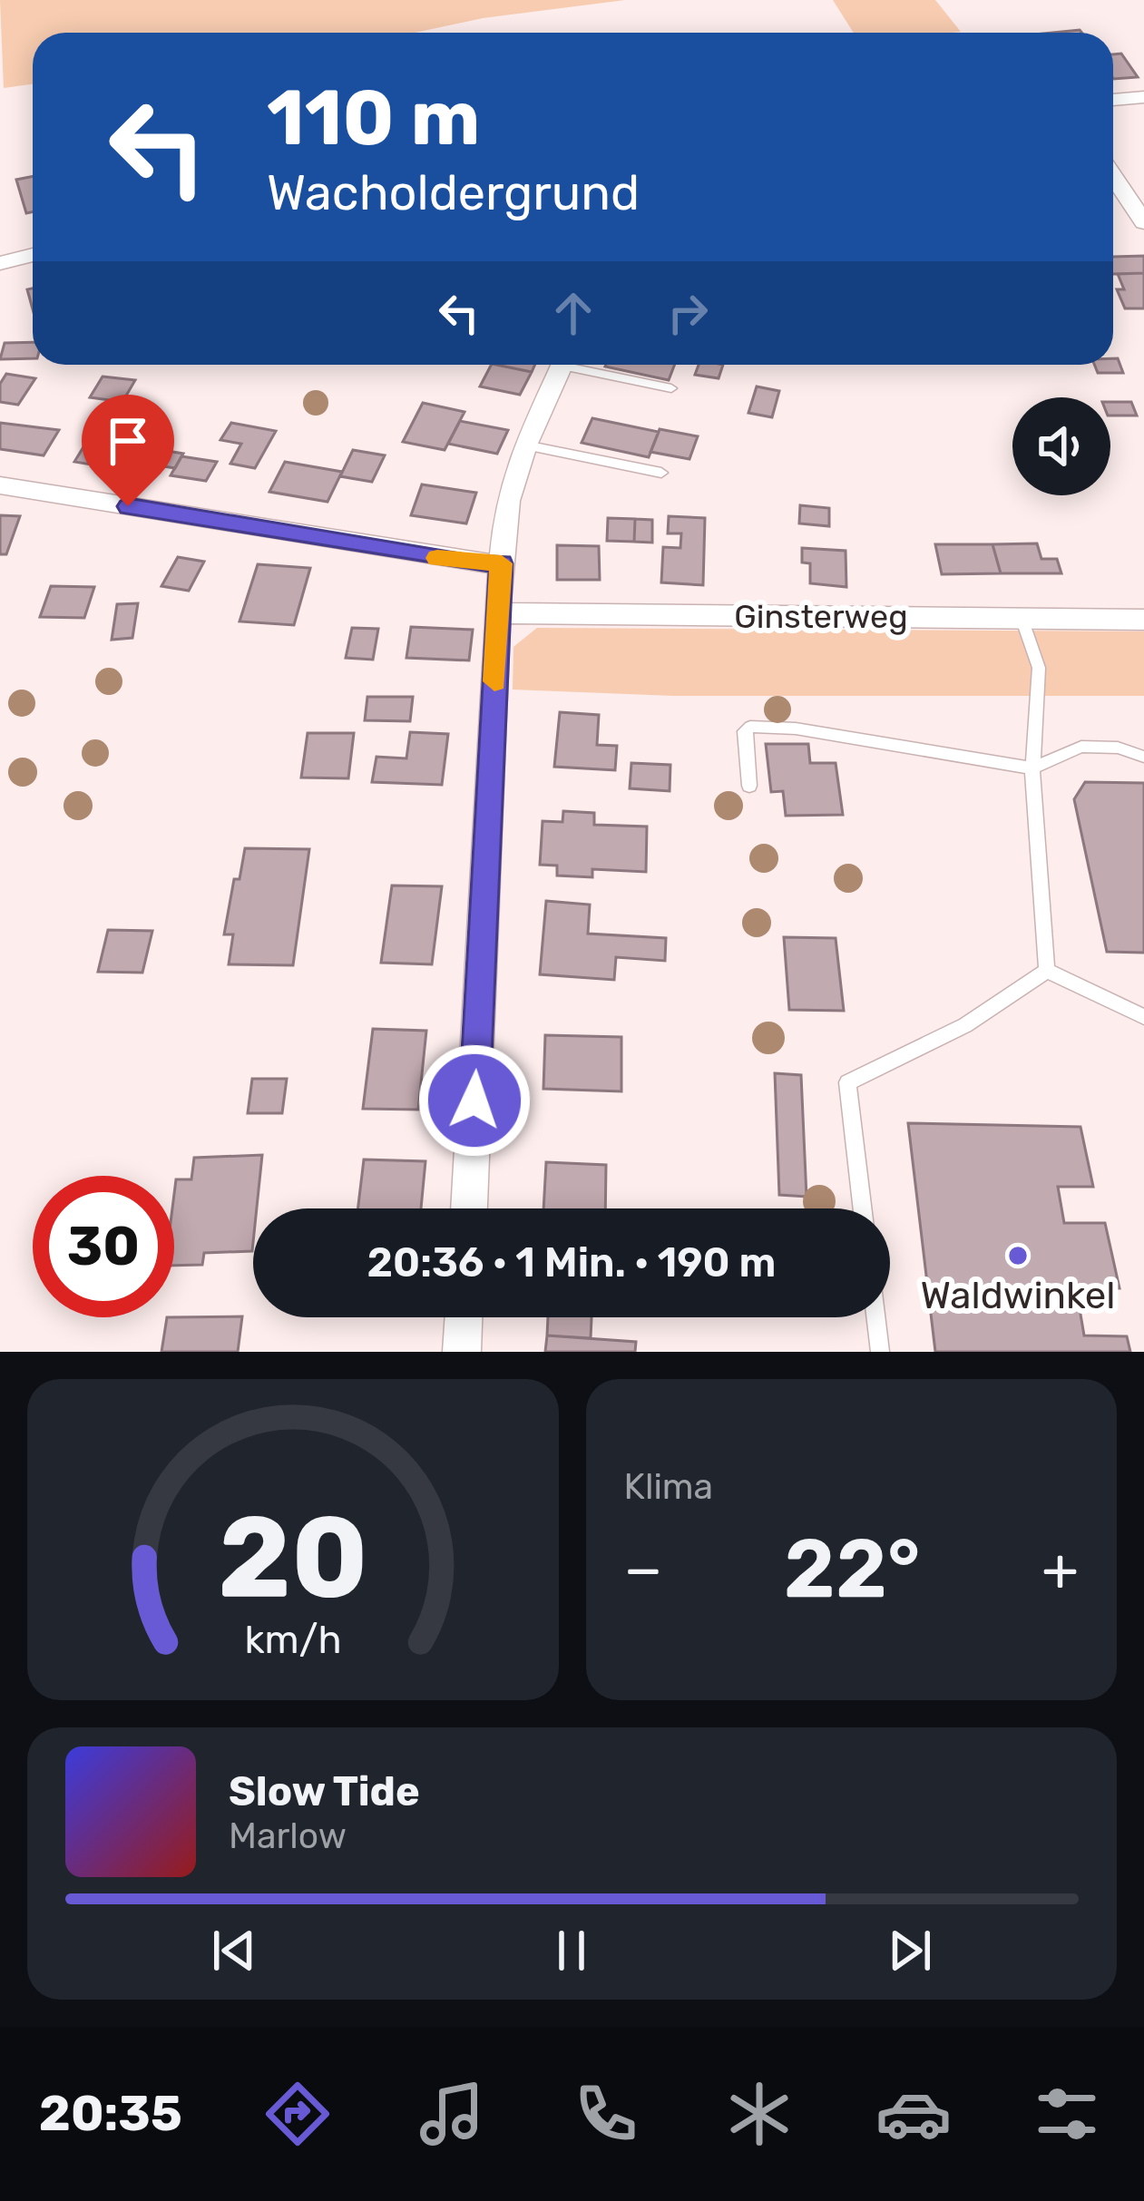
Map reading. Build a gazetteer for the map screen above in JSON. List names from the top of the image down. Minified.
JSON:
{"streets":{"street":["Ginsterweg"]},"places":["Waldwinkel"],"page":{"turn":["110 m","Wacholdergrund"],"limit":"30","trip":"20:36 · 1 Min. · 190 m","tile":"Klima","heat":["−","22°","+"],"song":["Slow Tide","Marlow"],"tabs":"20:35","gauge":["20","km/h"]}}
